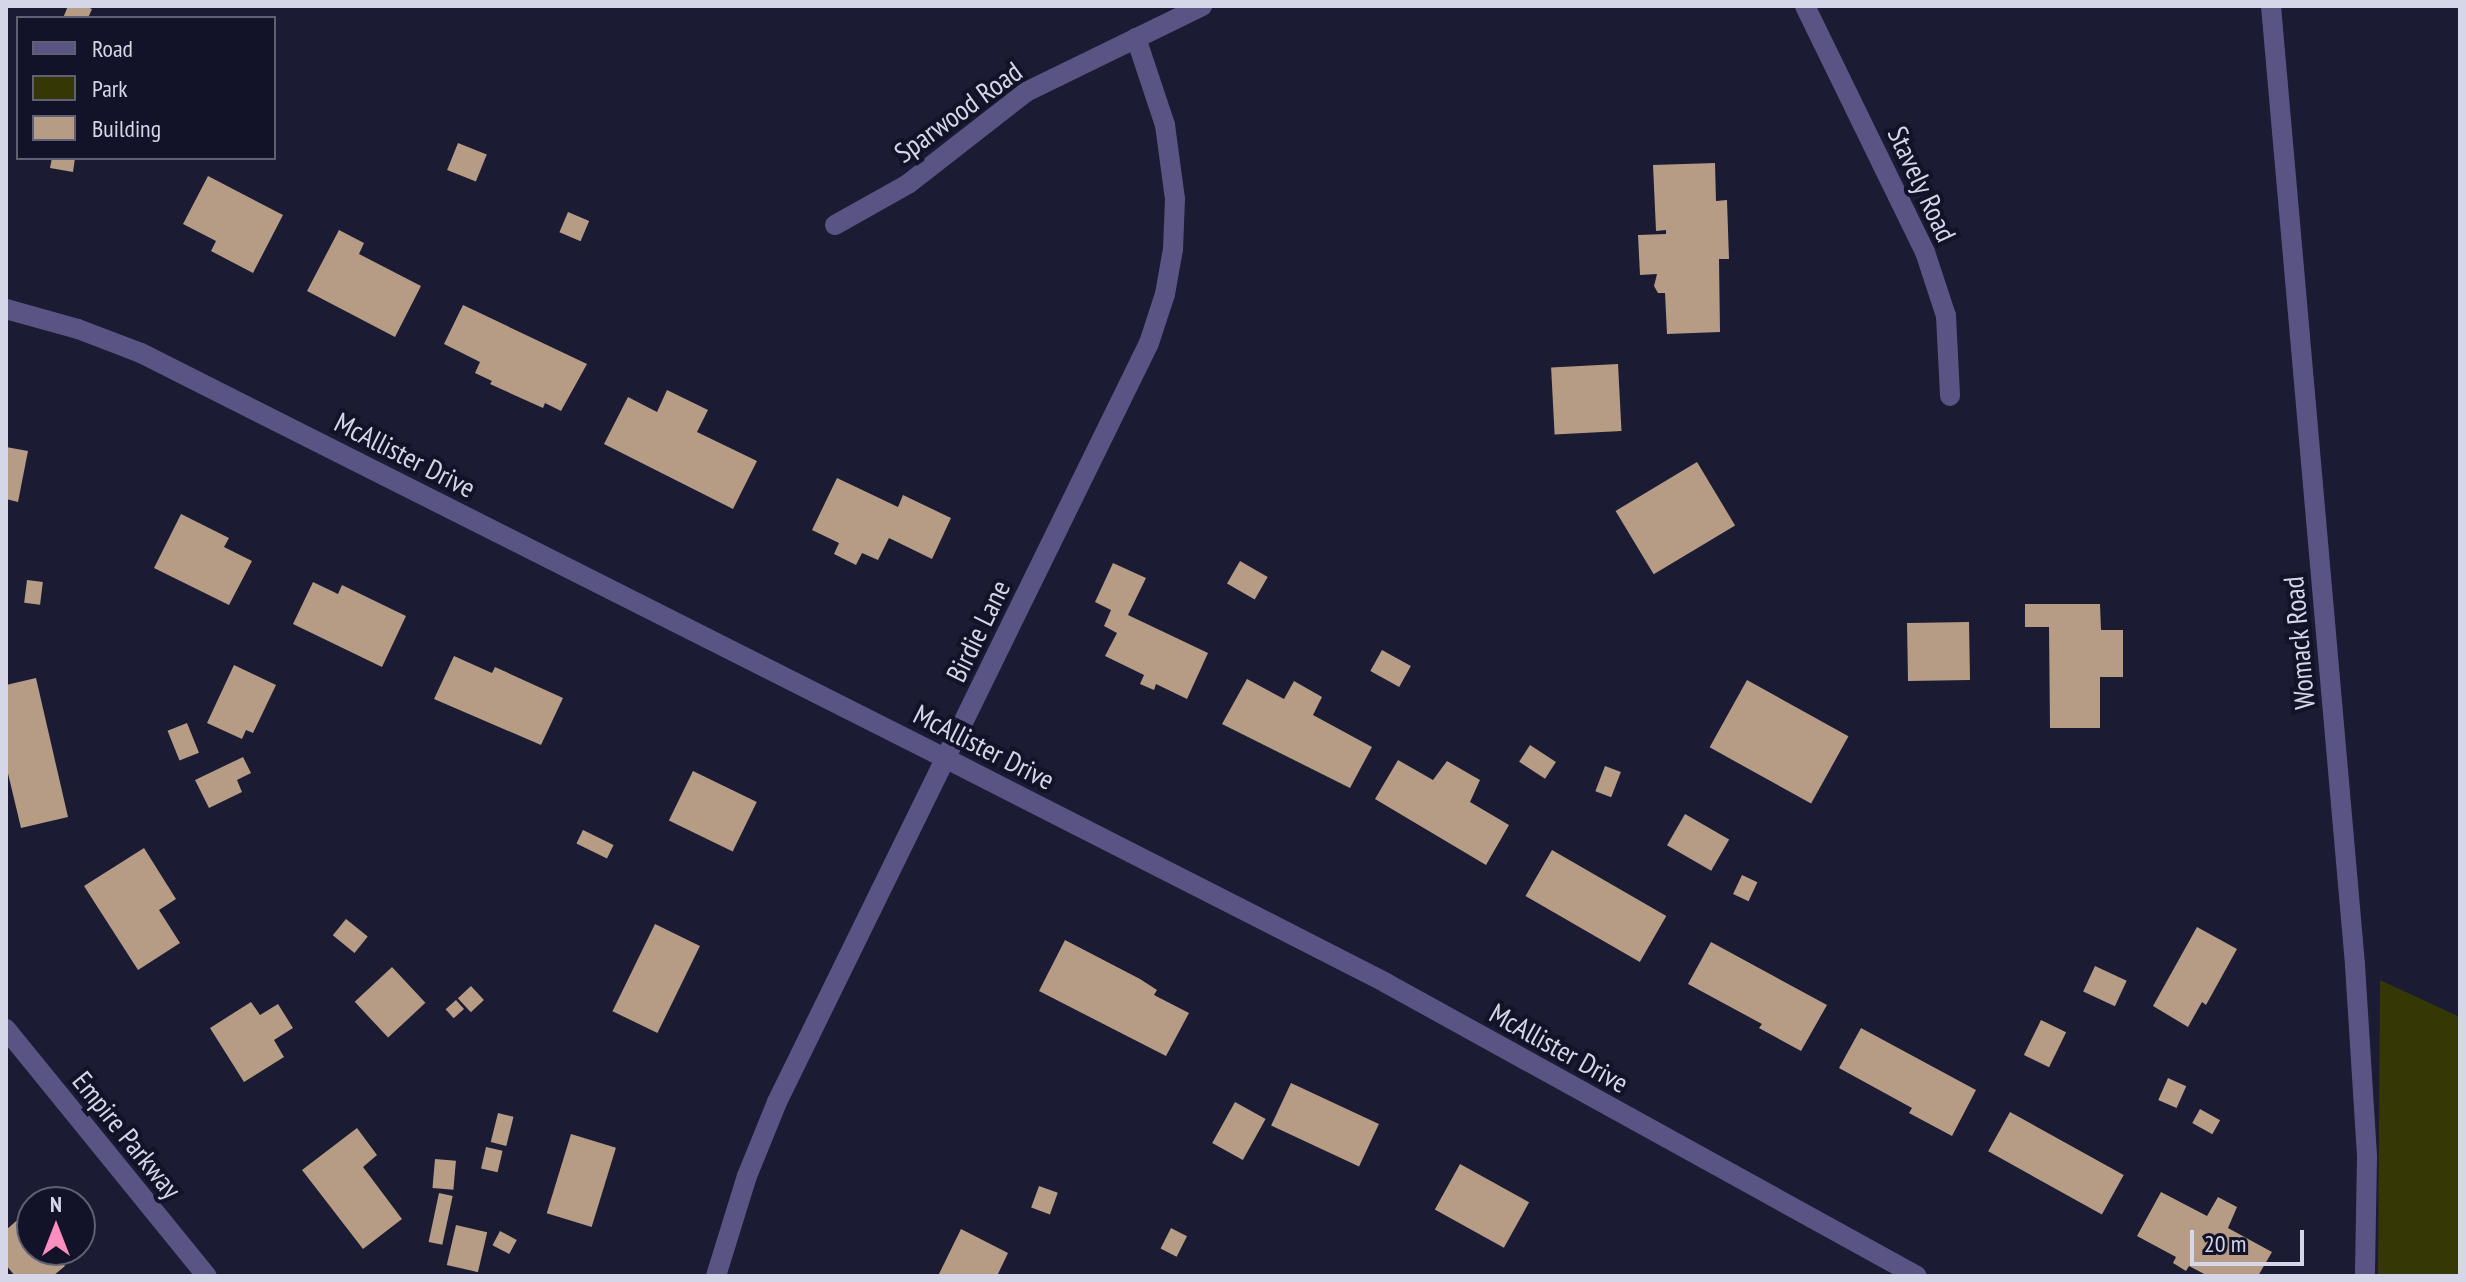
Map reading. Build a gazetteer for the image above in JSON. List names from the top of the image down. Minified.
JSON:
{"streets":{"street":["Sparwood Road","Stavely Road","McAllister Drive","Birdie Lane","Womack Road","Empire Parkway"]},"crossings":[["Sparwood Road","Birdie Lane"],["McAllister Drive","Birdie Lane"]],"legend":["Road","Park","Building"],"scale_bar":"20 m","north":"top"}
